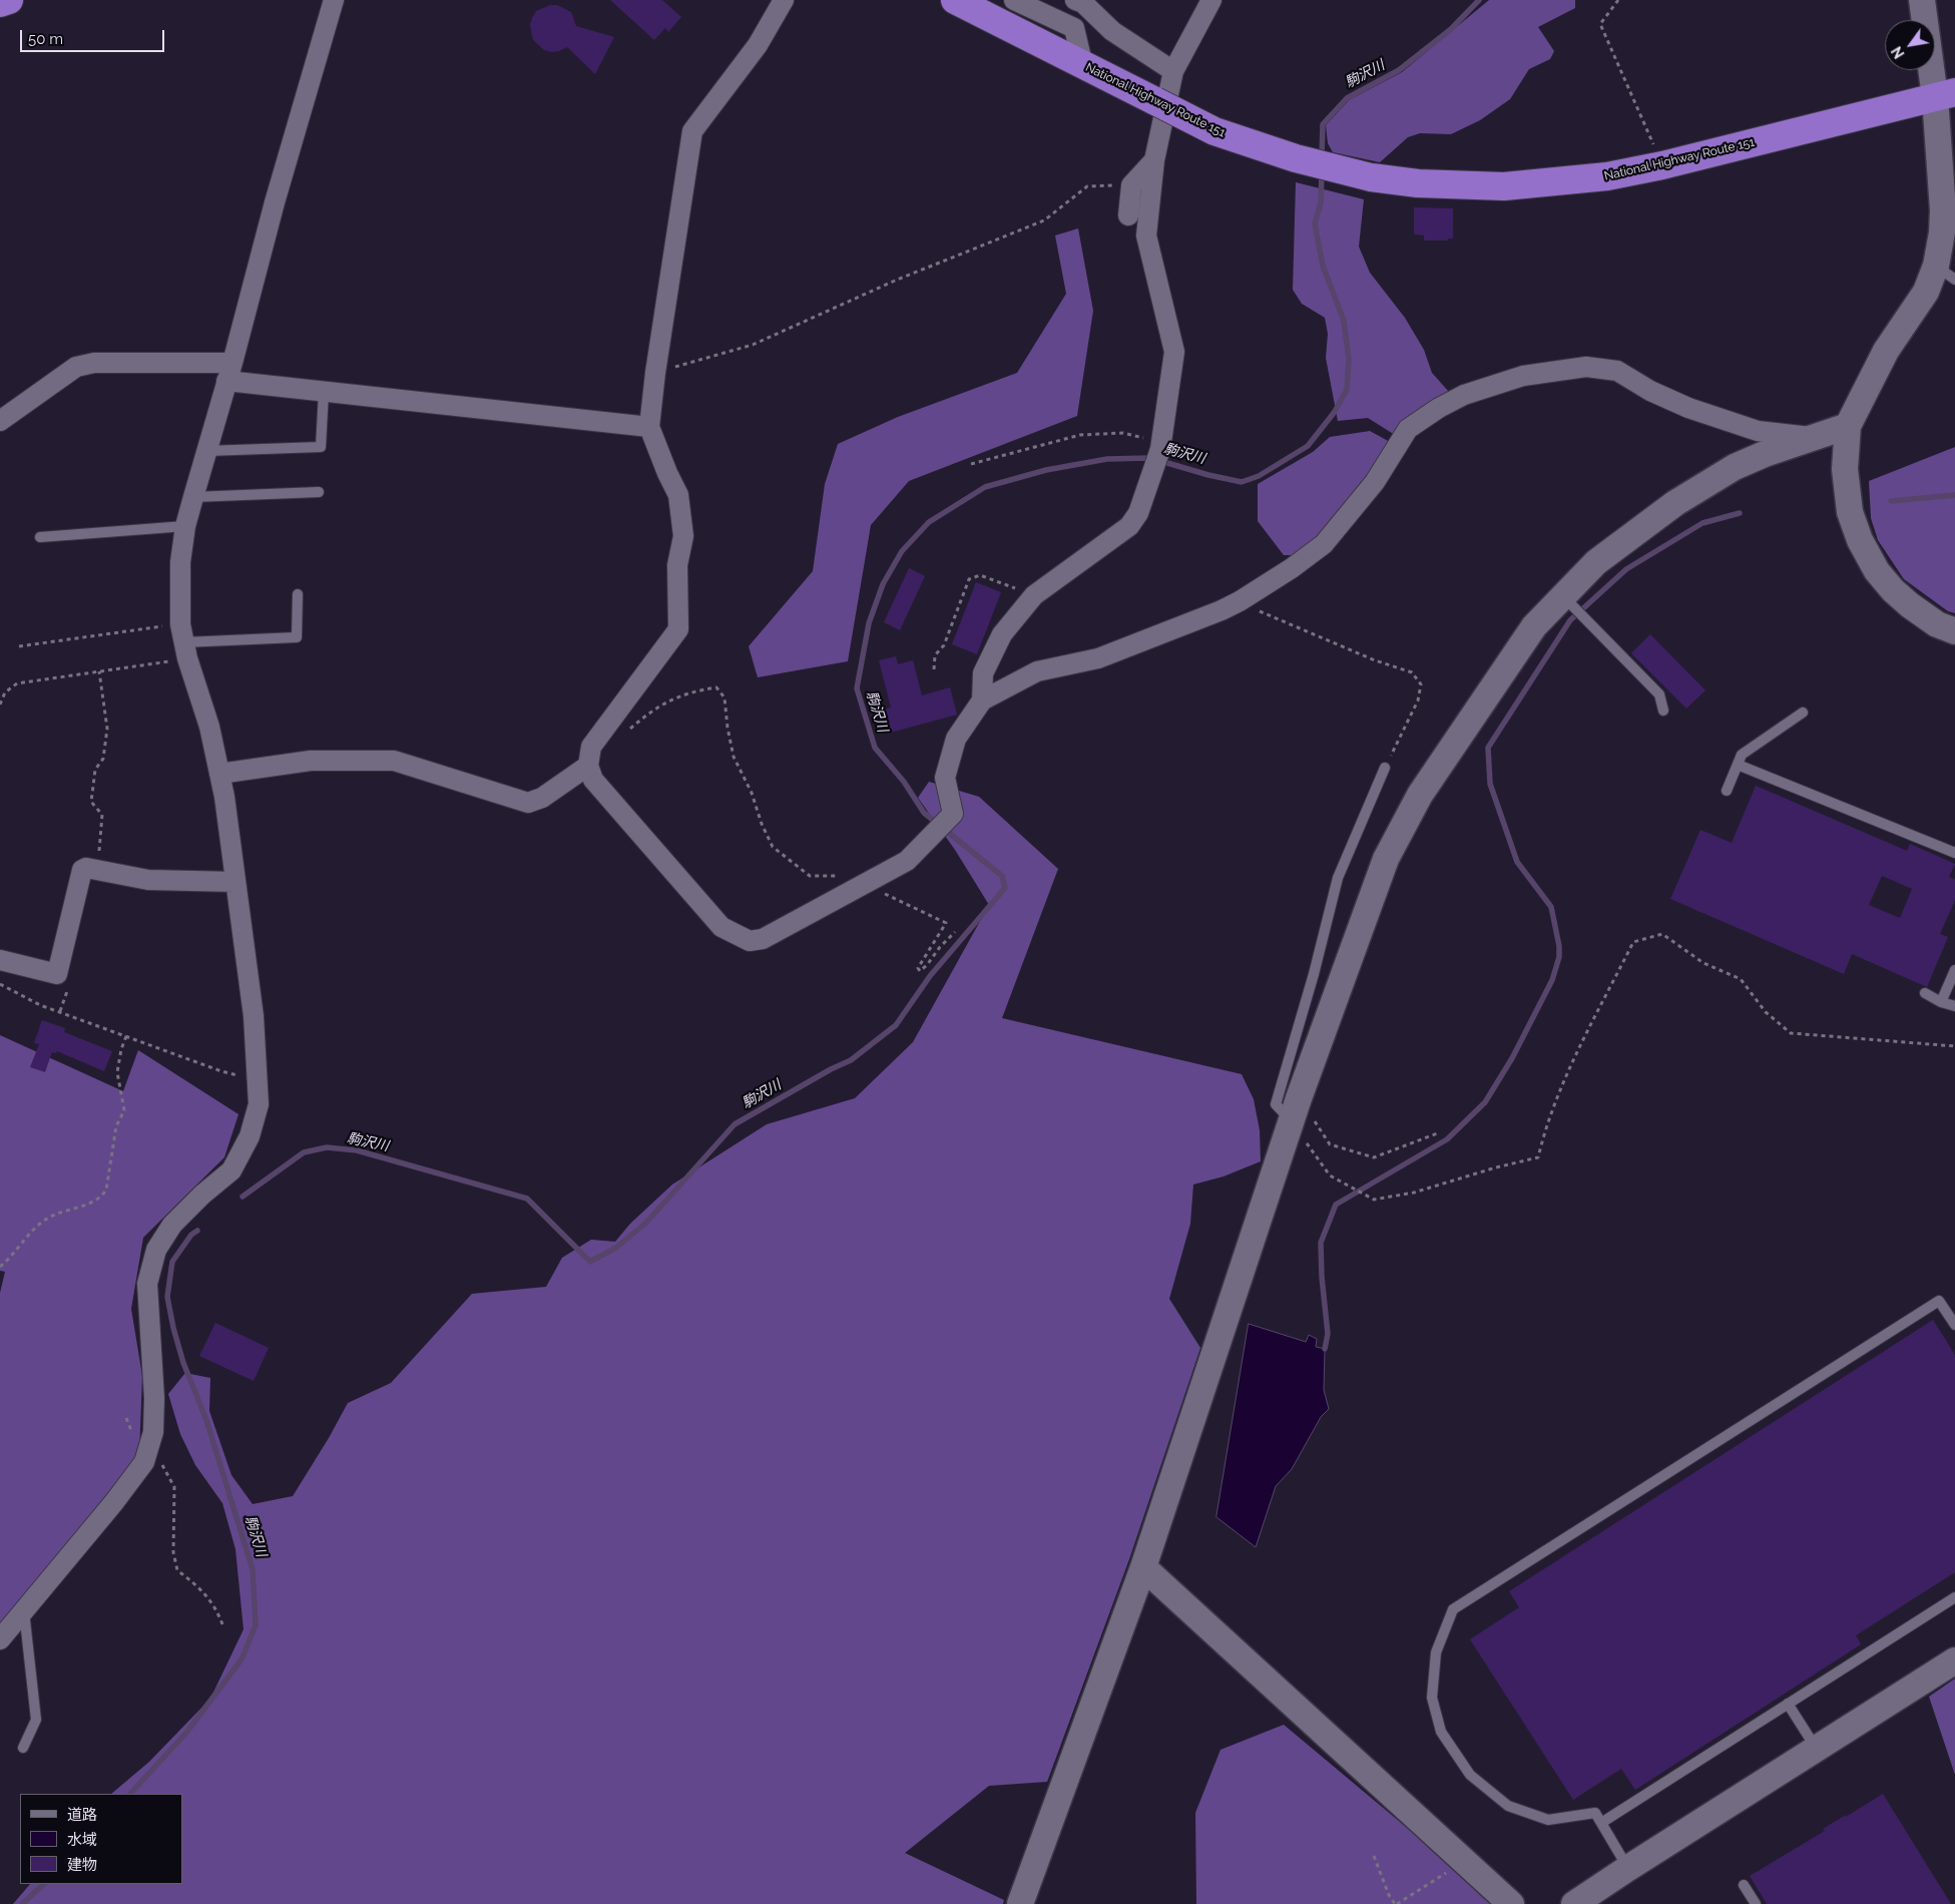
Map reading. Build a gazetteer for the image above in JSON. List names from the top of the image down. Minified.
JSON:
{"streets":{"highway":["National Highway Route 151"]},"water":["駒沢川"],"legend":["道路","水域","建物"],"scale_bar":"50 m","north":"bottom left"}
